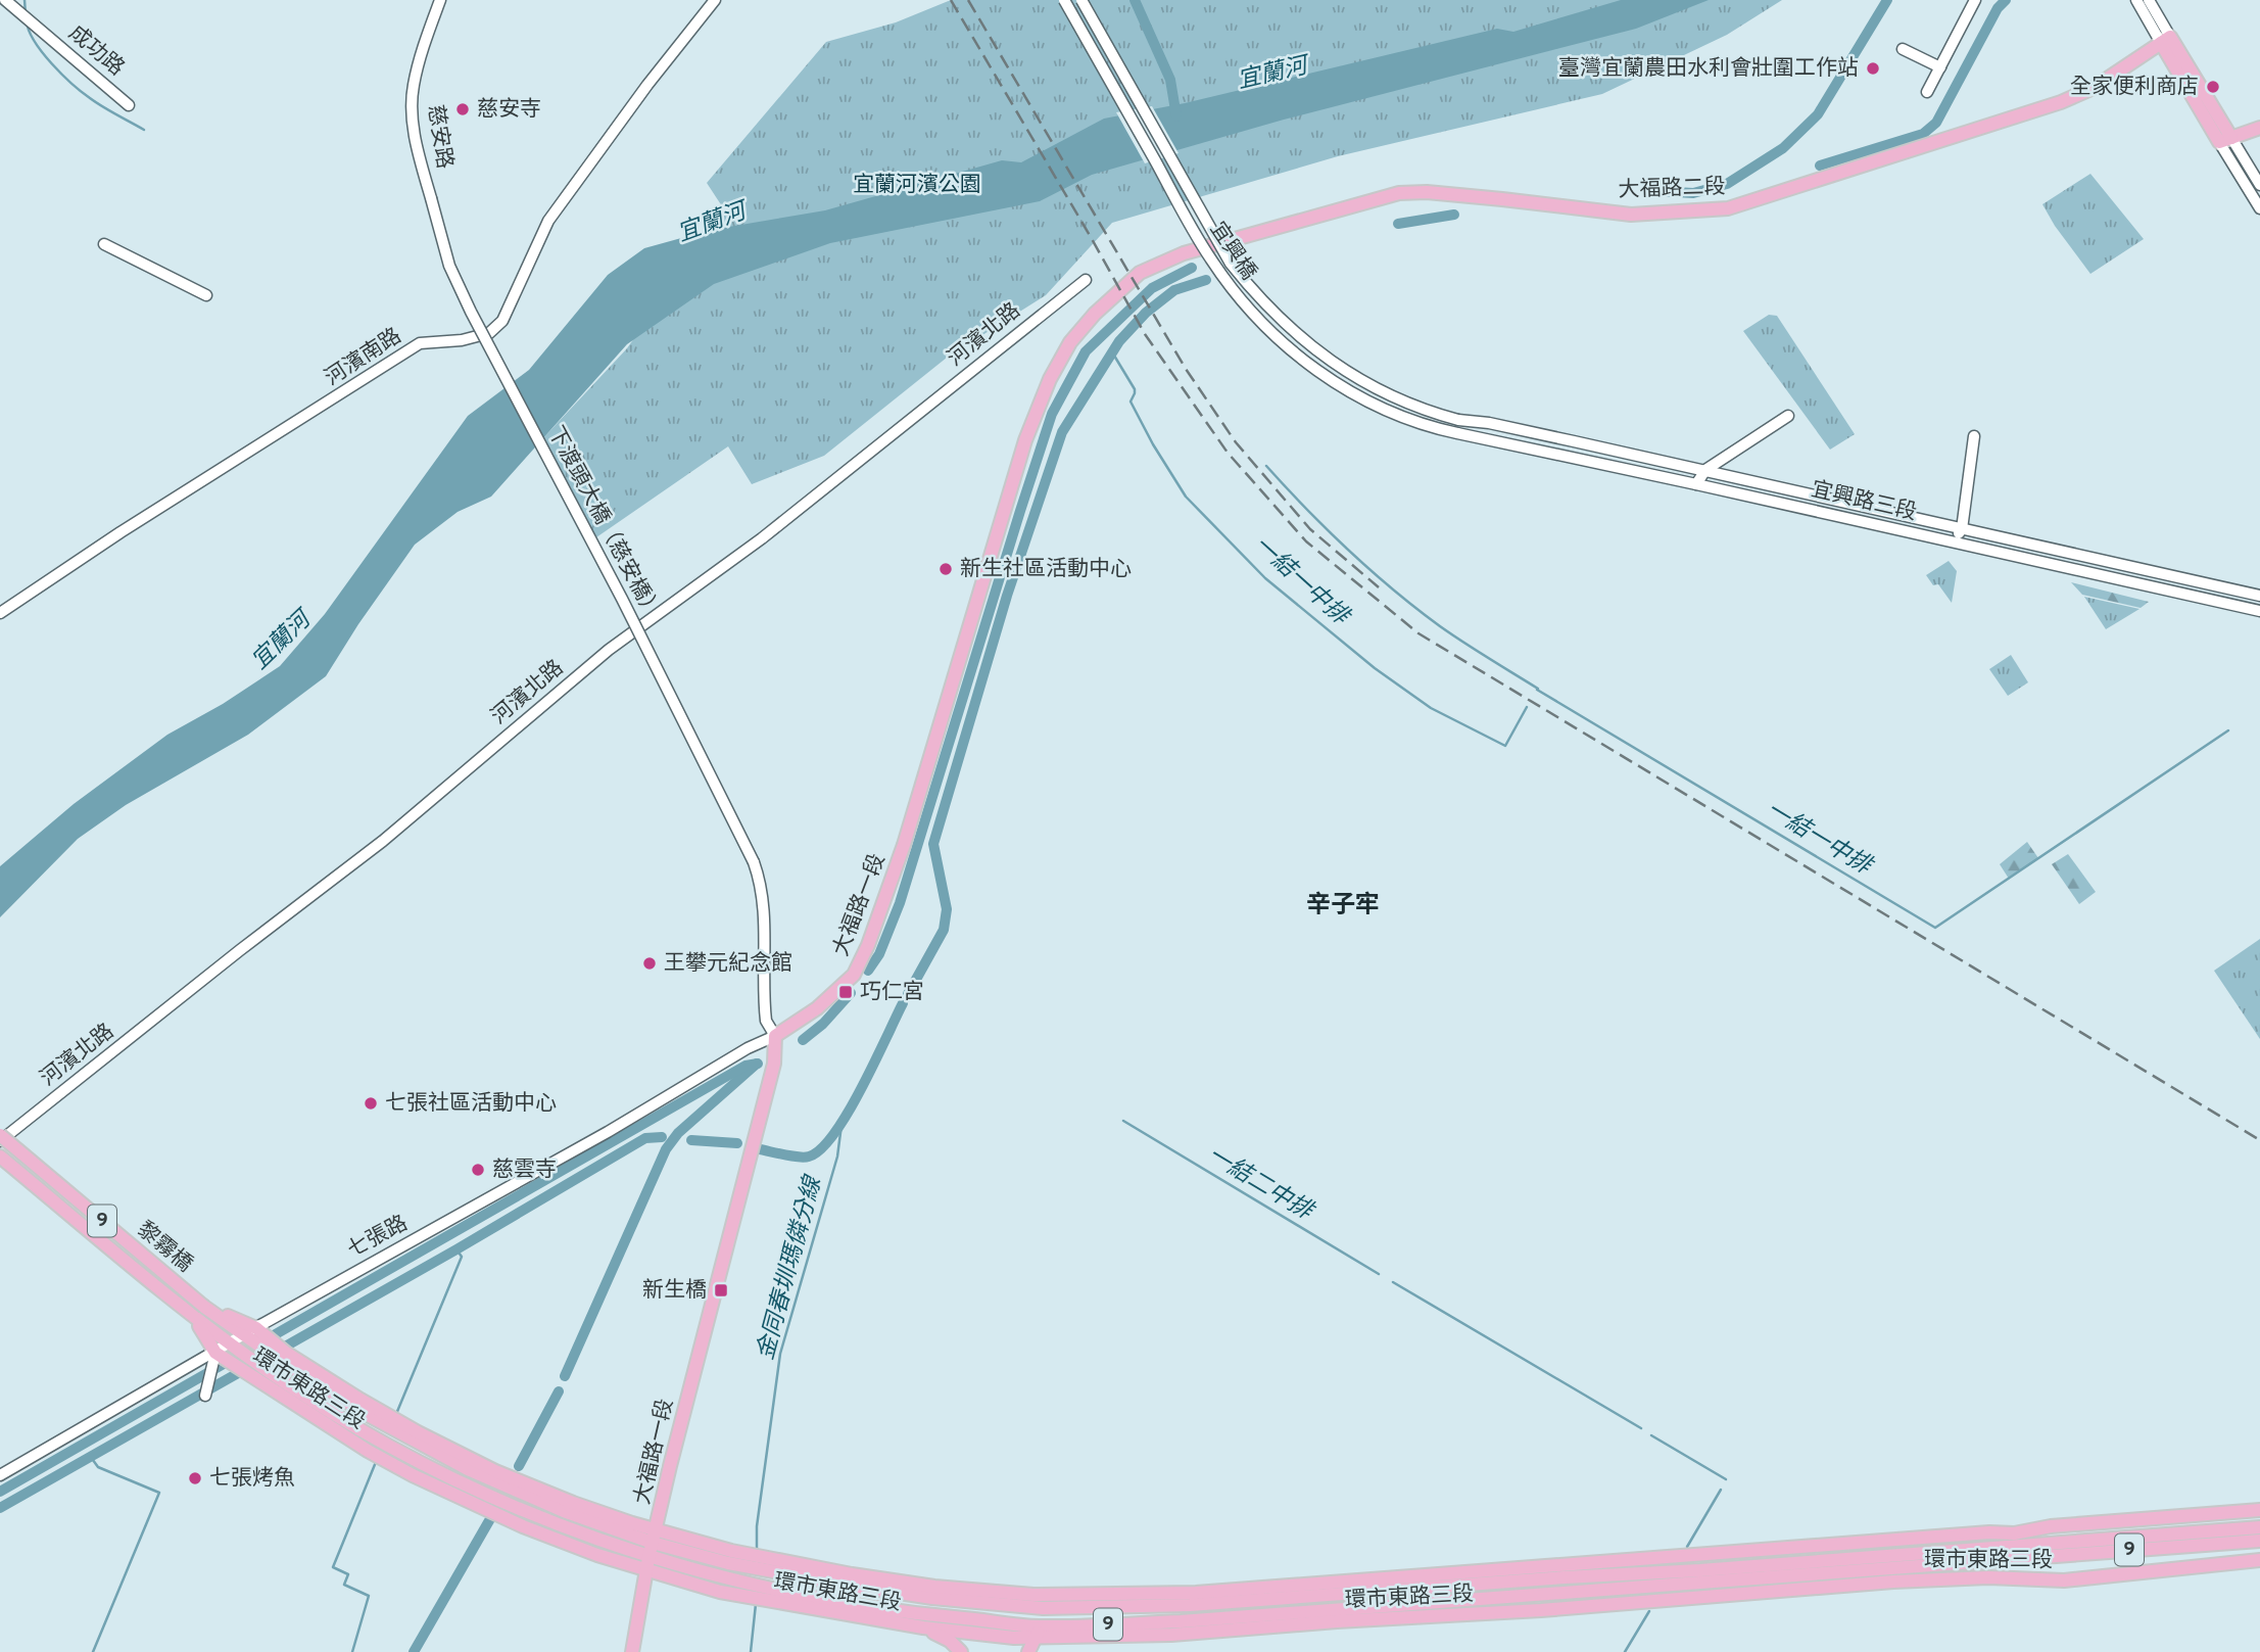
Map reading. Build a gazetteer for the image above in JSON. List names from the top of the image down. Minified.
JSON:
{"streets":{"main road":["大福路二段","大福路一段","9","黎霧橋","環市東路三段"],"street":["成功路","慈安路","宜興橋","河濱北路","河濱南路","宜興路三段","下渡頭大橋（慈安橋）","七張路"]},"crossings":[["慈安路","下渡頭大橋（慈安橋）"],["大福路二段","大福路一段"],["宜興橋","宜興路三段"],["下渡頭大橋（慈安橋）","大福路一段"],["下渡頭大橋（慈安橋）","七張路"],["大福路一段","七張路"],["大福路一段","環市東路三段"],["9","環市東路三段"],["七張路","環市東路三段"],["黎霧橋","環市東路三段"]],"districts":["辛子牢"],"water":["宜蘭河","一結一中排","一結二中排","金同春圳瑪僯分線"],"parks":["宜蘭河濱公園"],"places":{"other":["臺灣宜蘭農田水利會壯圍工作站","全家便利商店","慈安寺","新生社區活動中心","王攀元紀念館","七張社區活動中心","慈雲寺","七張烤魚"],"transit":["巧仁宮","新生橋"]}}
